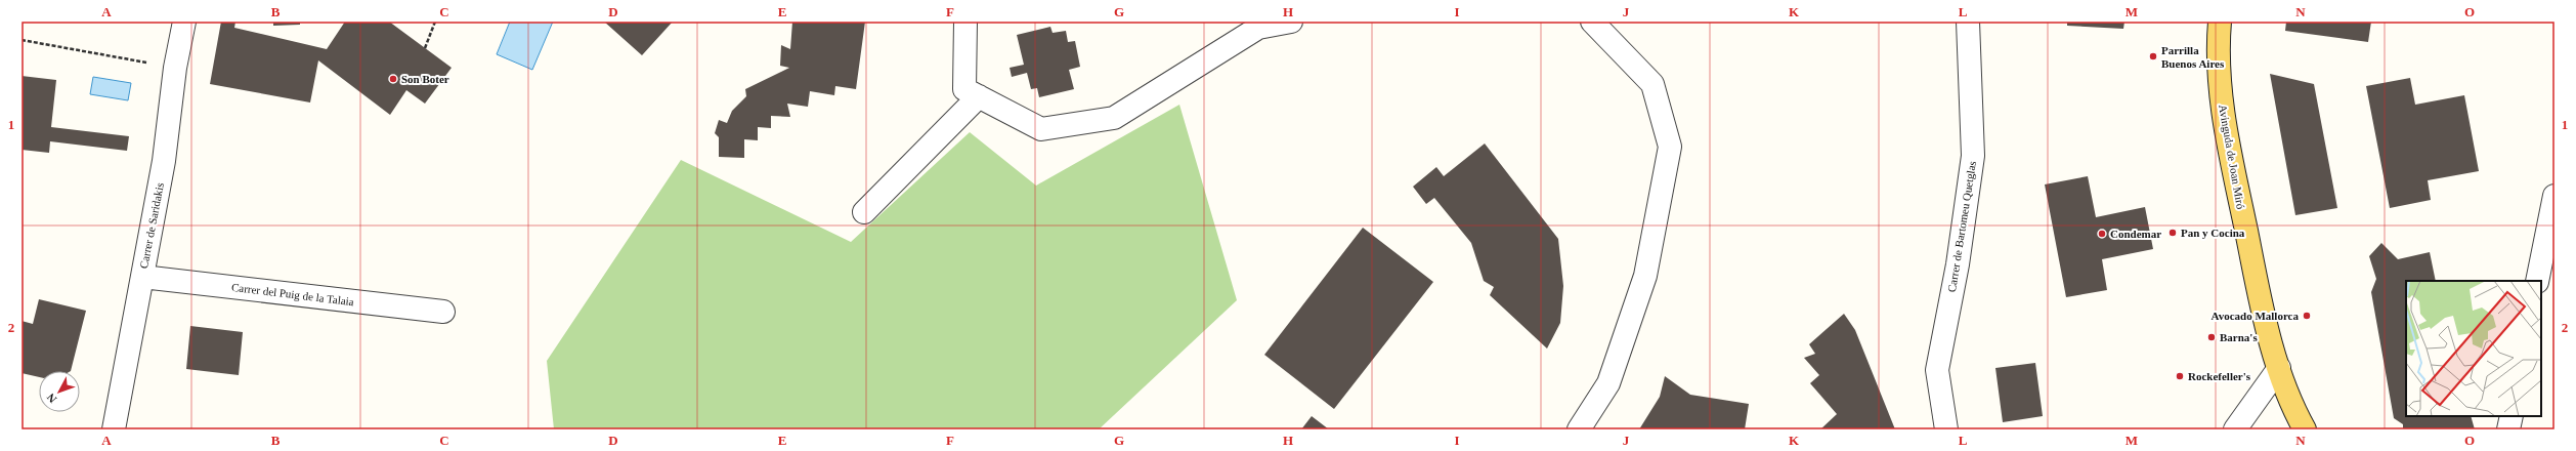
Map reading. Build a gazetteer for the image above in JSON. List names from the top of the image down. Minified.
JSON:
{"streets":{"main road":["Avinguda de Joan Miró"],"street":["Carrer de Saridakis","Carrer de Bartomeu Quetglas","Carrer del Puig de la Talaia"]},"crossings":[["Carrer de Saridakis","Carrer del Puig de la Talaia"]],"places":["Parrilla Buenos Aires","Son Boter","Pan y Cocina","Condemar","Avocado Mallorca","Barna's","Rockefeller's"],"north":"bottom left","grid":{"columns":["A","B","C","D","E","F","G","H","I","J","K","L","M","N","O"],"rows":["1","2"]}}
